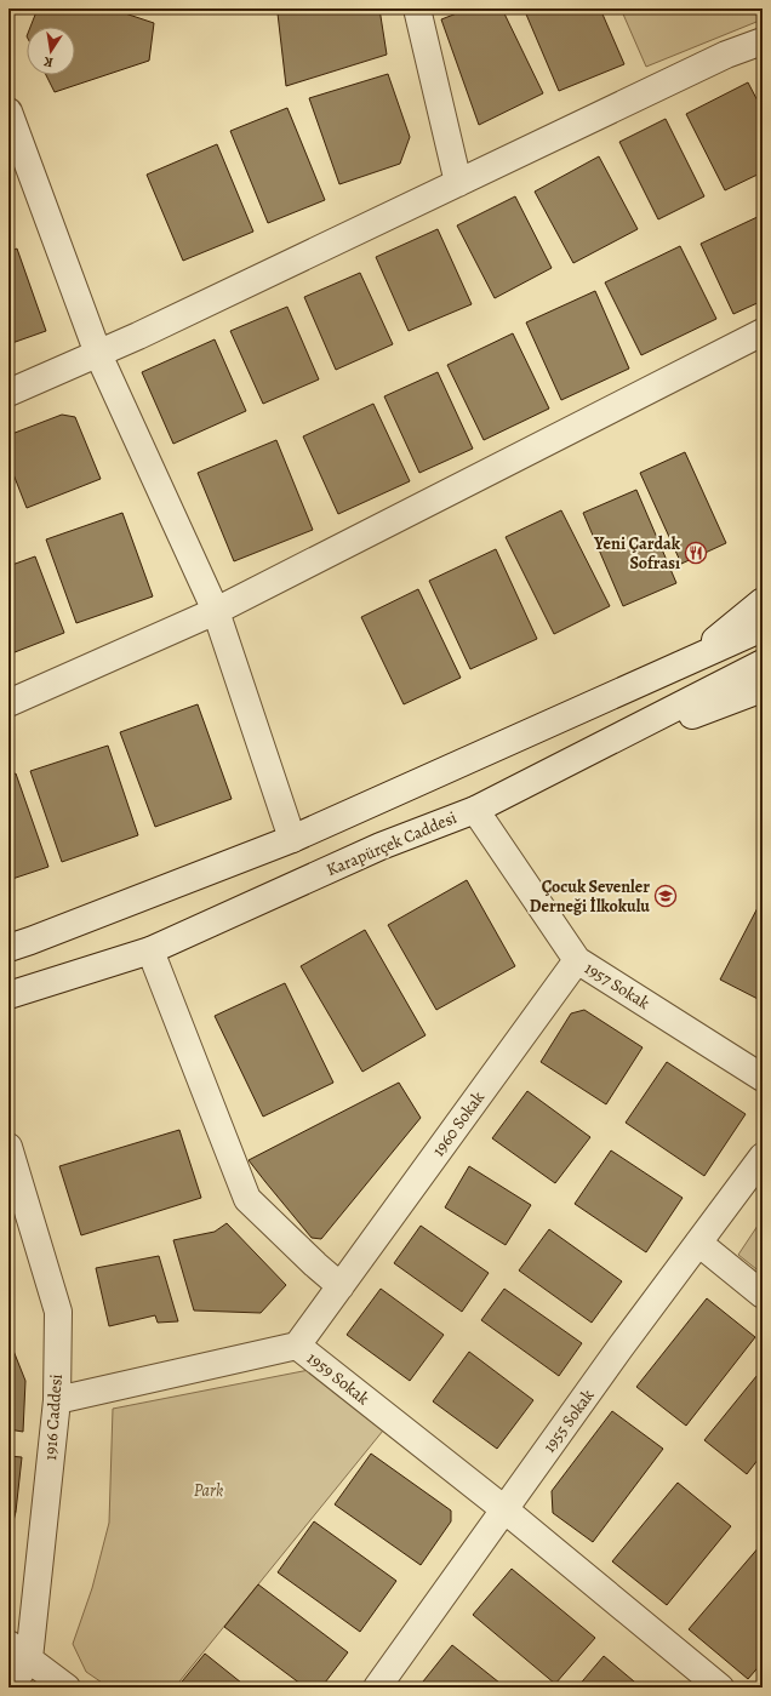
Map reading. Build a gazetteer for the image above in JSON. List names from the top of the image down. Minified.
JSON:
{"streets":{"street":["Karapürçek Caddesi","1957 Sokak","1960 Sokak","1959 Sokak","1916 Caddesi","1955 Sokak"]},"crossings":[["Karapürçek Caddesi","1957 Sokak"],["1957 Sokak","1960 Sokak"],["1960 Sokak","1959 Sokak"],["1959 Sokak","1916 Caddesi"],["1959 Sokak","1955 Sokak"]],"parks":["Park"],"places":{"restaurant":["Yeni Çardak Sofrası"],"school or university":["Çocuk Sevenler Derneği İlkokulu"]},"north":"bottom"}
